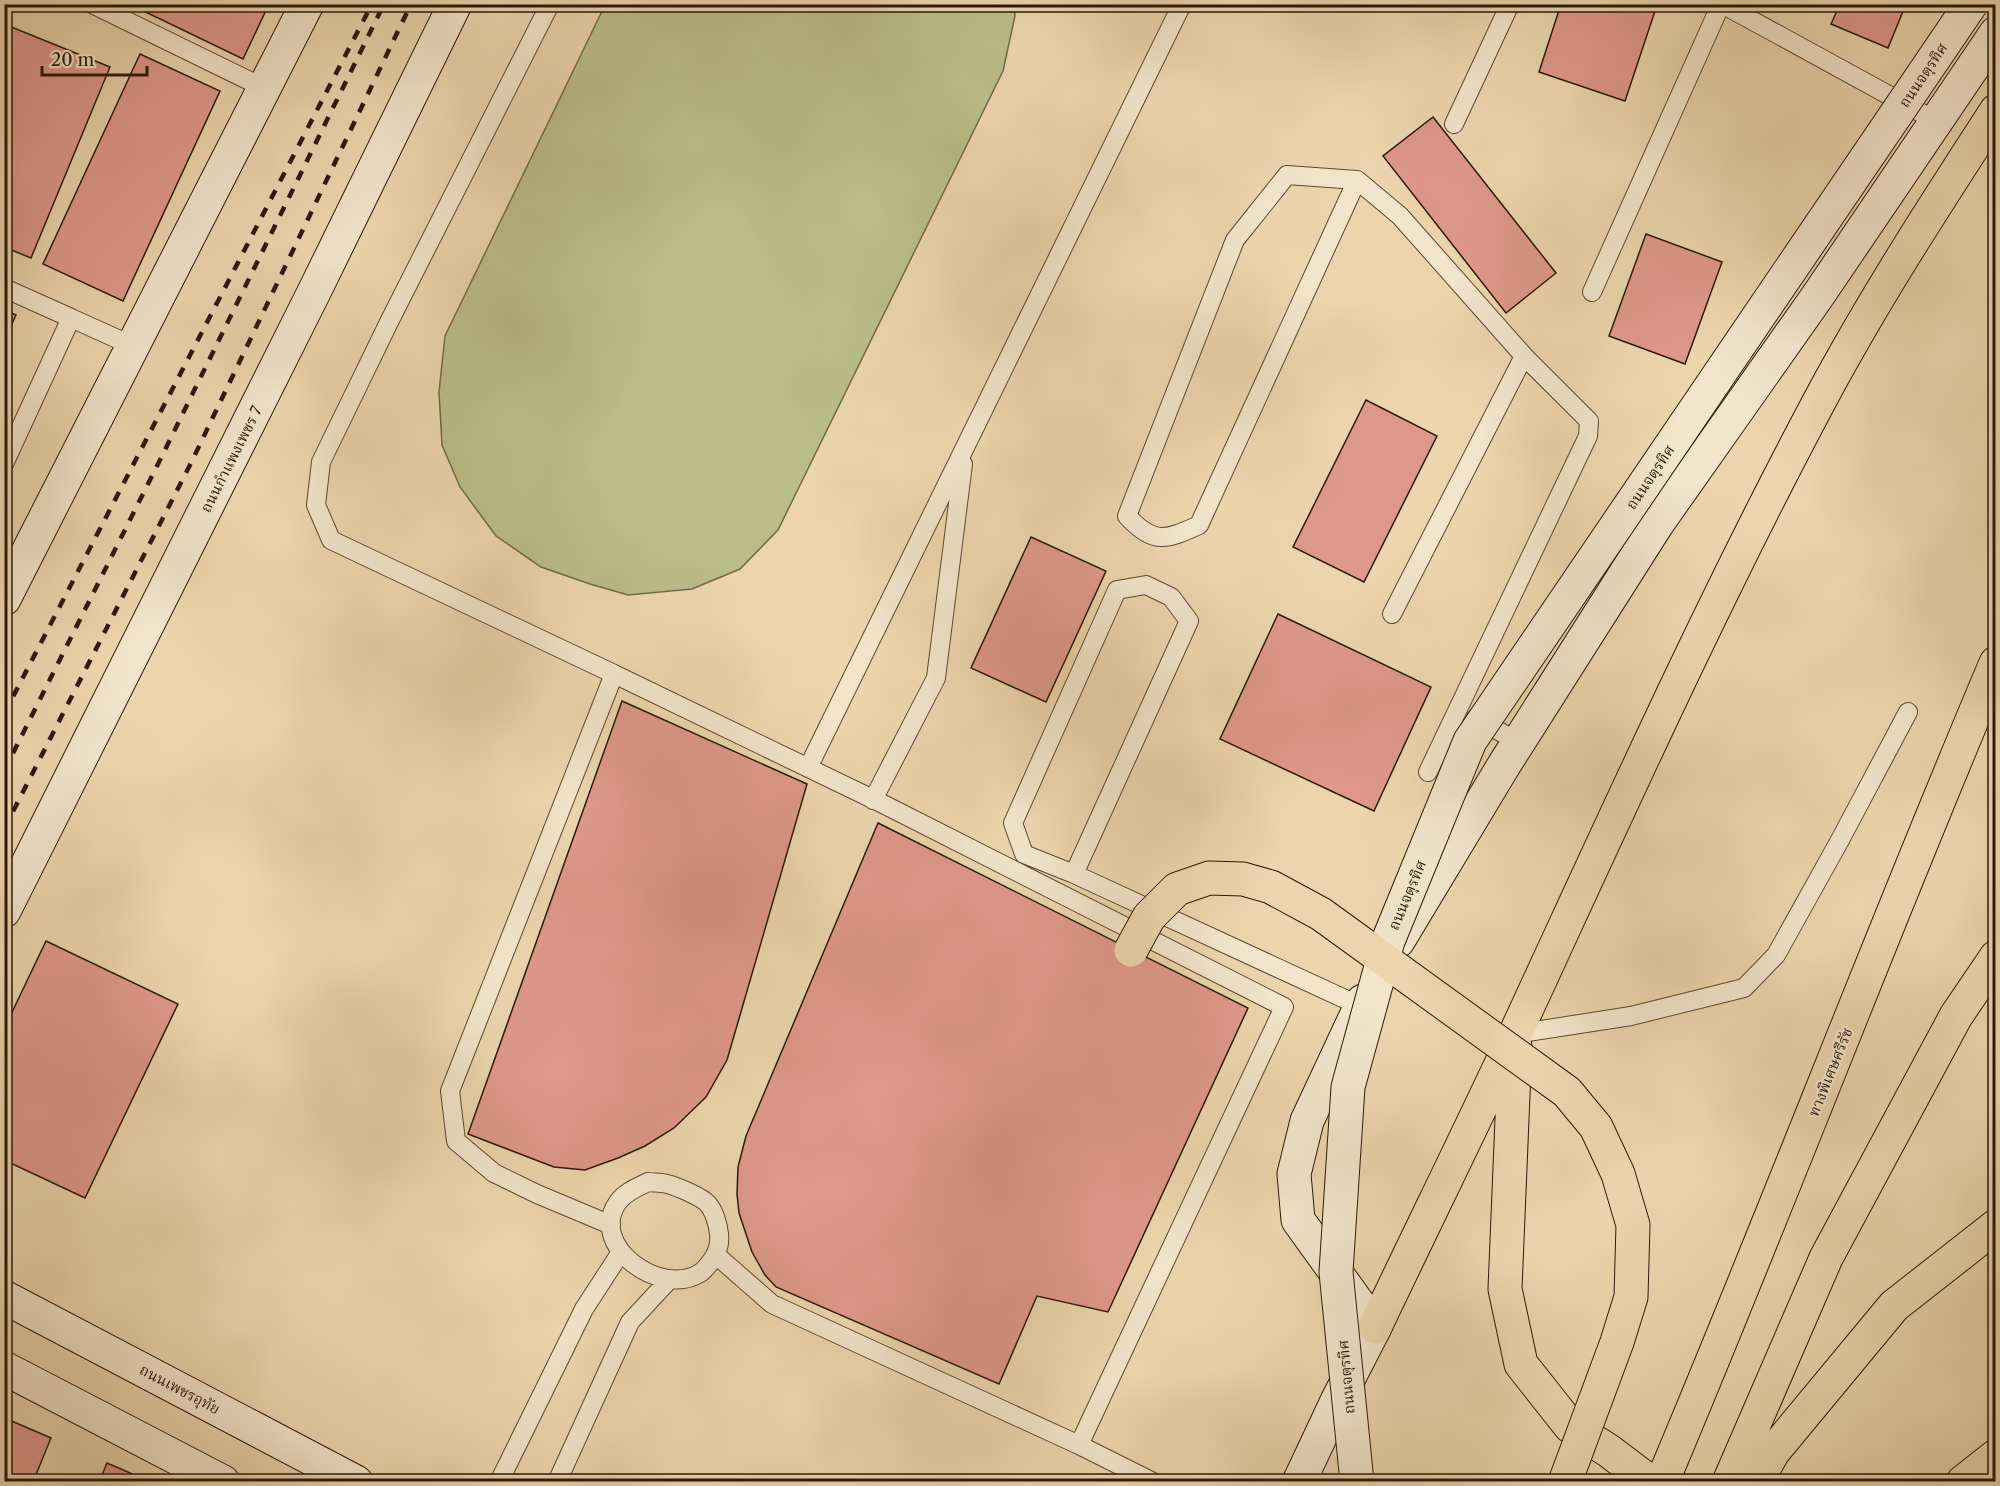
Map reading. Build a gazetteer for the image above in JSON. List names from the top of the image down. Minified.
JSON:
{"streets":{"highway":["ทางพิเศษศรีรัช"],"main road":["ถนนจตุรทิศ","ถนนกำแพงเพชร 7","ถนนเพชรอุทัย"]},"scale_bar":"20 m"}
